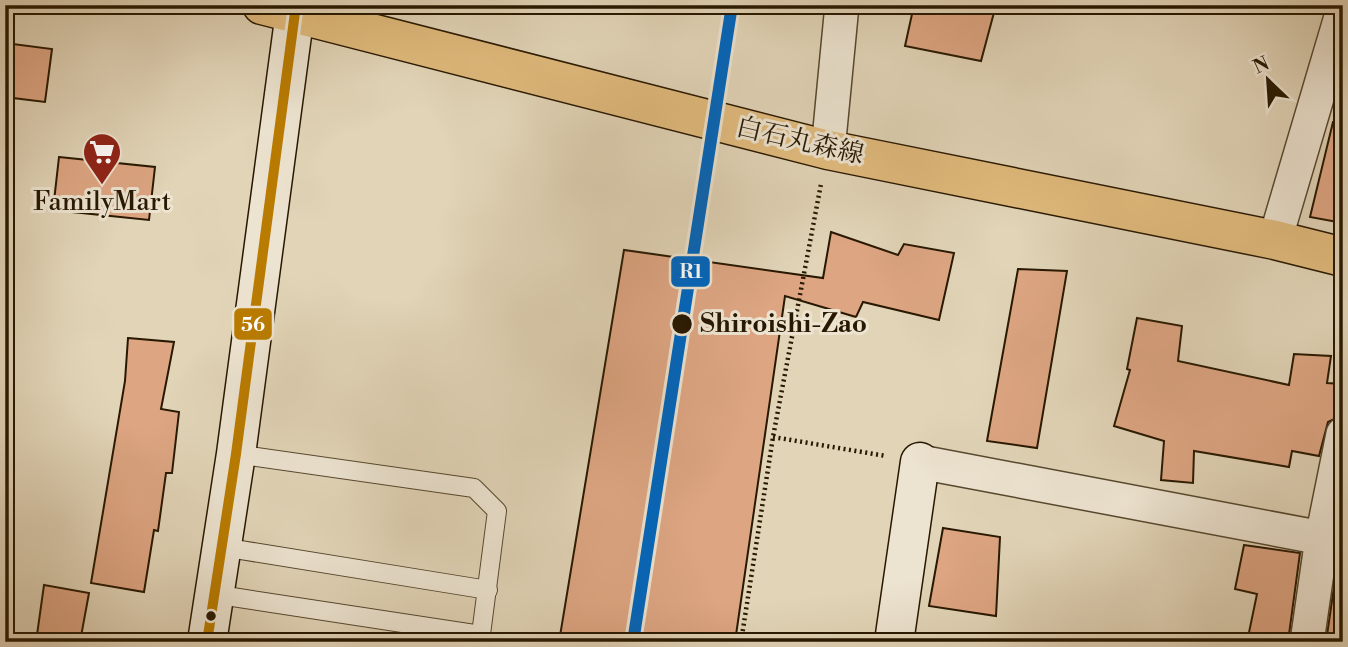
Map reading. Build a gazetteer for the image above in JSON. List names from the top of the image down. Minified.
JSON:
{"streets":{"main road":["白石丸森線"]},"places":{"supermarket":["FamilyMart"],"other":["Shiroishi-Zao"]},"lines":["transit line R1","transit line 56"],"north":"top left"}
